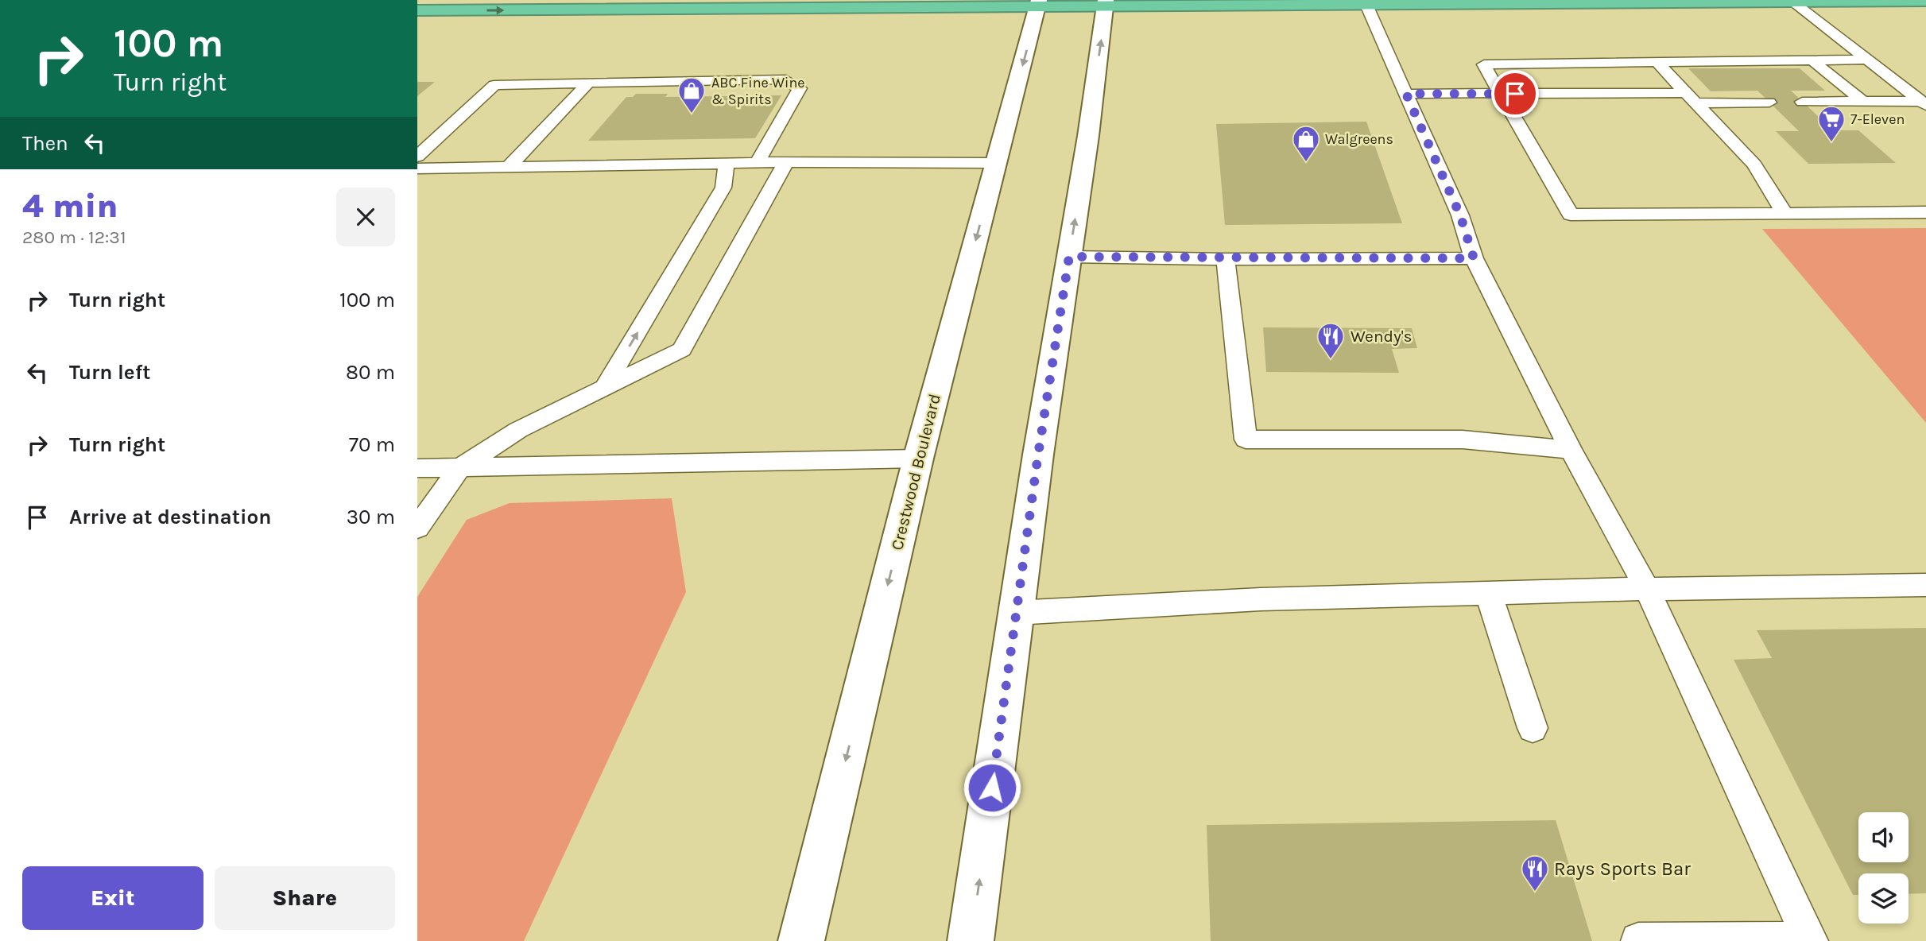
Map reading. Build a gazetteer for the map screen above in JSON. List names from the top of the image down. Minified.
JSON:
{"streets":{"main road":["Crestwood Boulevard"]},"places":{"shop":["ABC Fine Wine & Spirits","Walgreens"],"supermarket":["7-Eleven"],"restaurant":["Wendy's","Rays Sports Bar"]},"page":{"turn":["100 m","Turn right"],"then":"Then","heading":["4 min","280 m · 12:31"],"list":[{"name":"Turn right","value":"100 m"},{"name":"Turn left","value":"80 m"},{"name":"Turn right","value":"70 m"},{"name":"Arrive at destination","value":"30 m"}],"buttons":["Exit","Share"]}}
